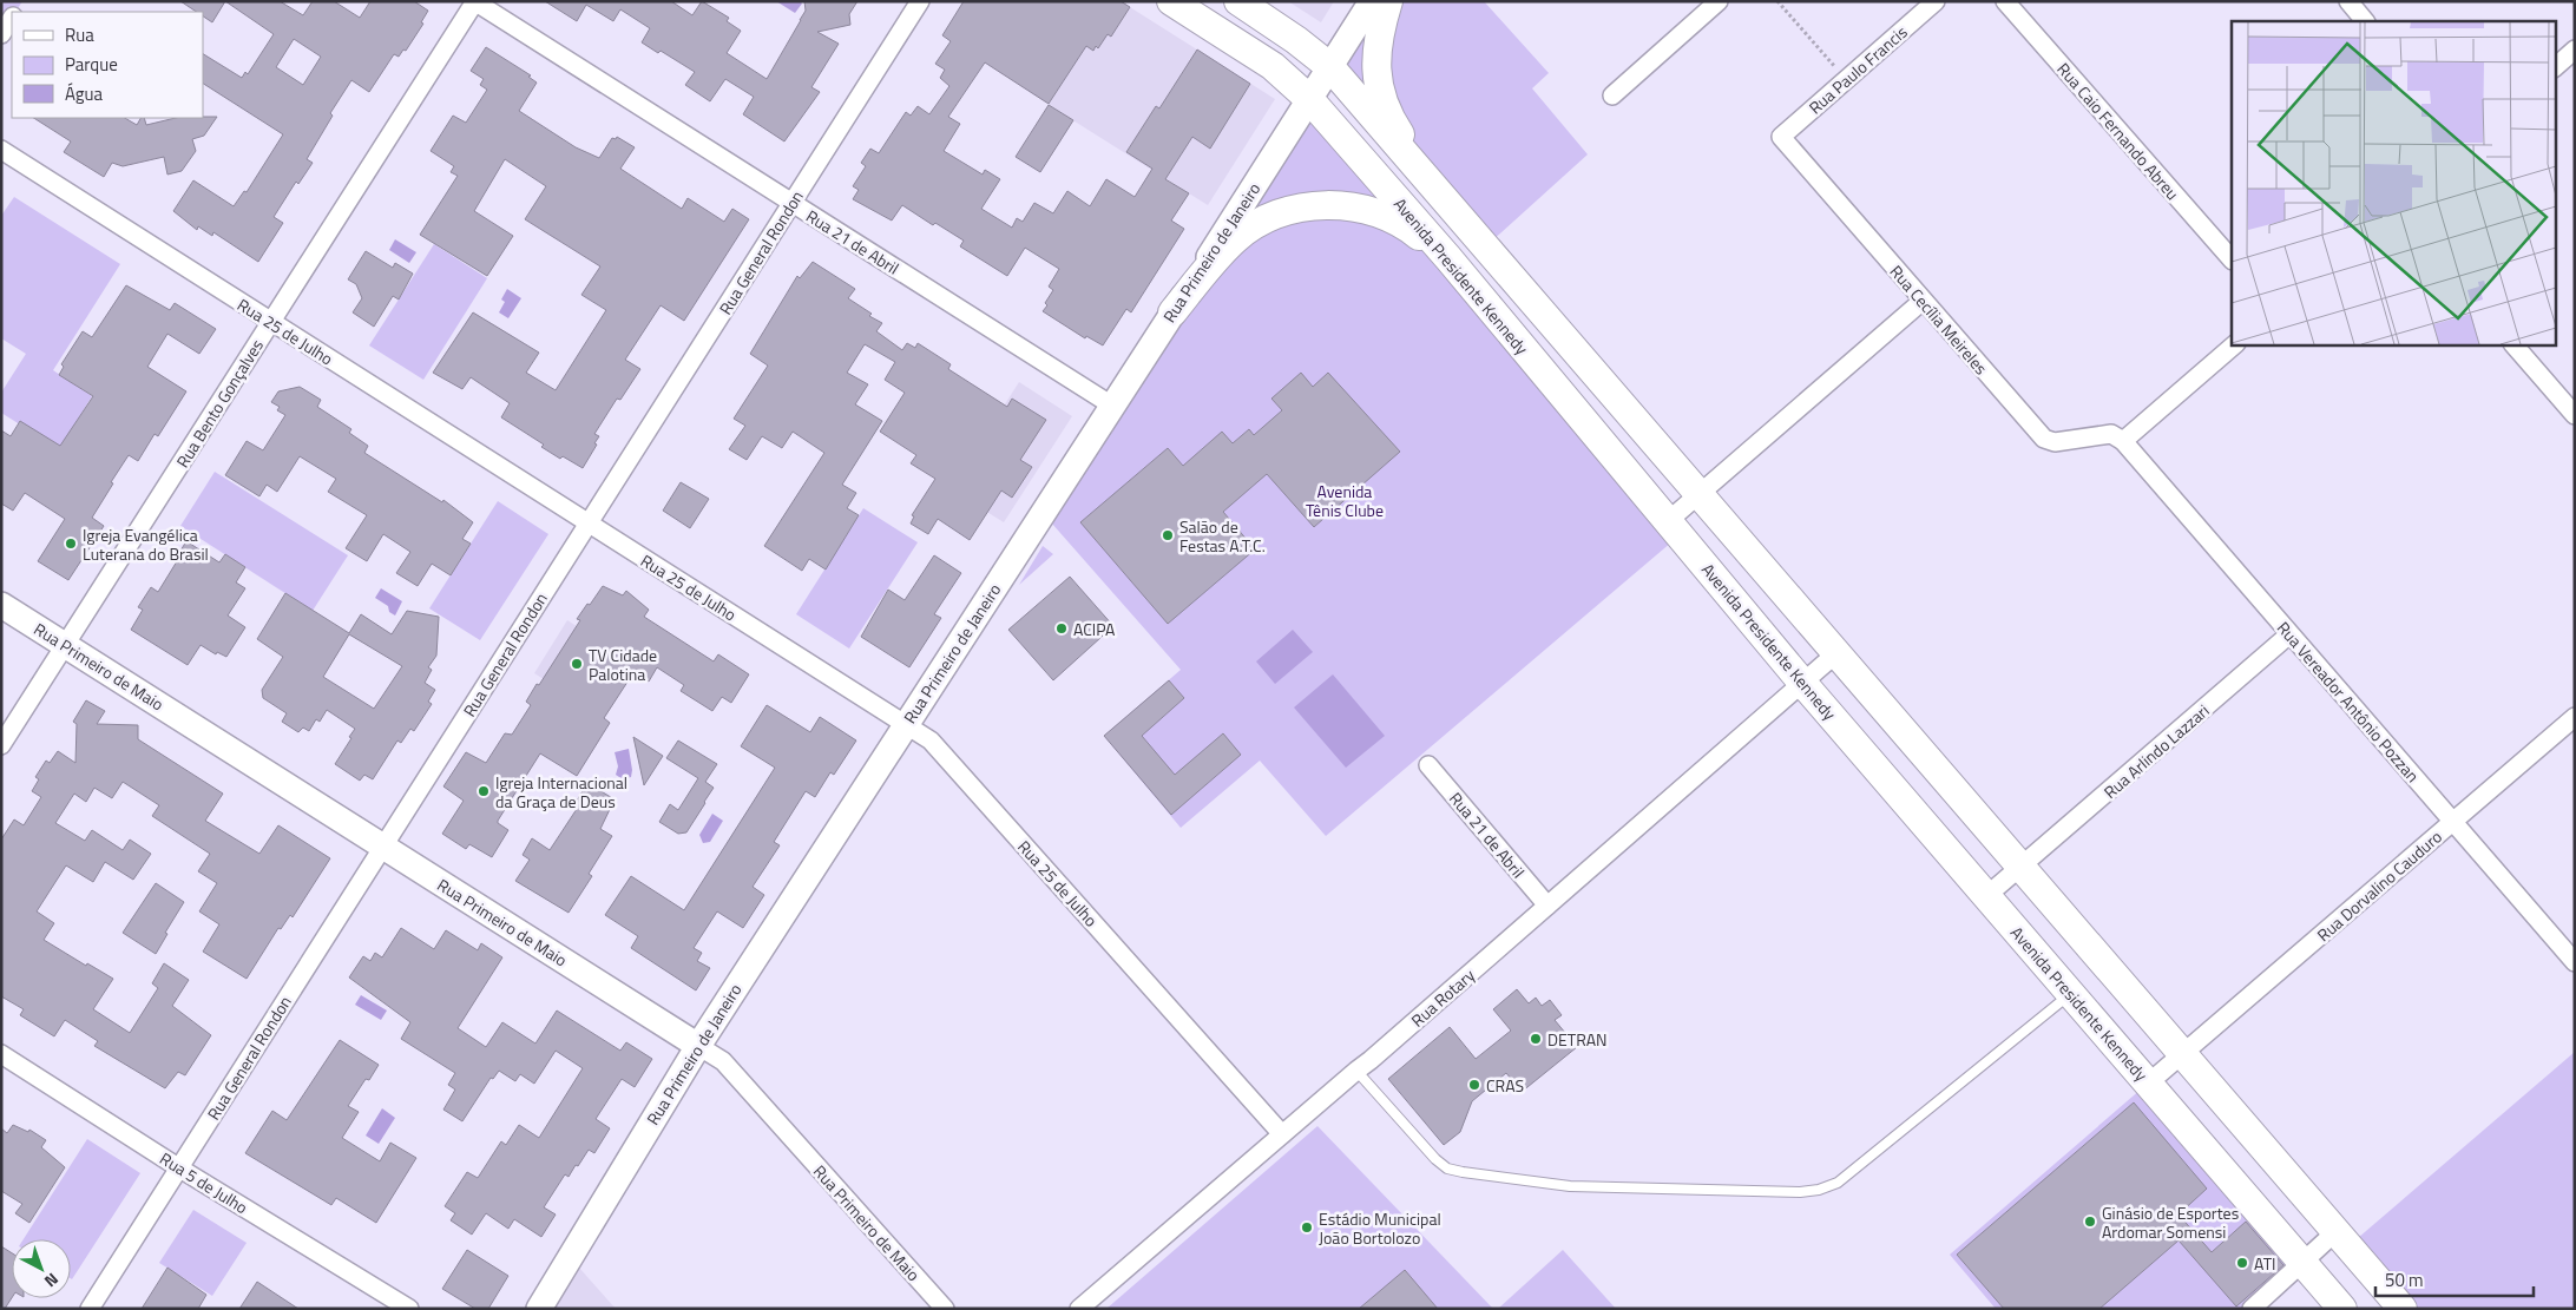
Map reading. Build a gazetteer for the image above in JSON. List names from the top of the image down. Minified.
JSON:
{"streets":{"main road":["Avenida Presidente Kennedy"],"street":["Rua Paulo Francis","Rua Caio Fernando Abreu","Rua 21 de Abril","Rua General Rondon","Rua Primeiro de Janeiro","Rua Cecília Meireles","Rua 25 de Julho","Rua Bento Gonçalves","Rua Primeiro de Maio","Rua Vereador Antônio Pozzan","Rua Arlindo Lazzari","Rua Dorvalino Cauduro","Rua Rotary","Rua 5 de Julho"]},"crossings":[["Rua Paulo Francis","Rua Cecília Meireles"],["Rua 21 de Abril","Rua General Rondon"],["Rua 21 de Abril","Rua Primeiro de Janeiro"],["Rua 21 de Abril","Rua Bento Gonçalves"],["Rua 21 de Abril","Rua Rotary"],["Rua General Rondon","Rua 25 de Julho"],["Rua General Rondon","Rua Primeiro de Maio"],["Rua General Rondon","Rua 5 de Julho"],["Rua Primeiro de Janeiro","Avenida Presidente Kennedy"],["Rua Primeiro de Janeiro","Rua 25 de Julho"],["Rua Primeiro de Janeiro","Rua Primeiro de Maio"],["Avenida Presidente Kennedy","Rua Arlindo Lazzari"],["Avenida Presidente Kennedy","Rua Dorvalino Cauduro"],["Avenida Presidente Kennedy","Rua Rotary"],["Rua Cecília Meireles","Rua Vereador Antônio Pozzan"],["Rua 25 de Julho","Rua Bento Gonçalves"],["Rua 25 de Julho","Rua Rotary"],["Rua Bento Gonçalves","Rua Primeiro de Maio"],["Rua Vereador Antônio Pozzan","Rua Arlindo Lazzari"],["Rua Vereador Antônio Pozzan","Rua Dorvalino Cauduro"]],"parks":["Avenida Tênis Clube"],"places":["Salão de Festas A.T.C.","Igreja Evangélica Luterana do Brasil","ACIPA","TV Cidade Palotina","Igreja Internacional da Graça de Deus","DETRAN","CRAS","Ginásio de Esportes Ardomar Somensi","Estádio Municipal João Bortolozo","ATI"],"legend":["Rua","Parque","Água"],"scale_bar":"50 m","north":"bottom right"}
